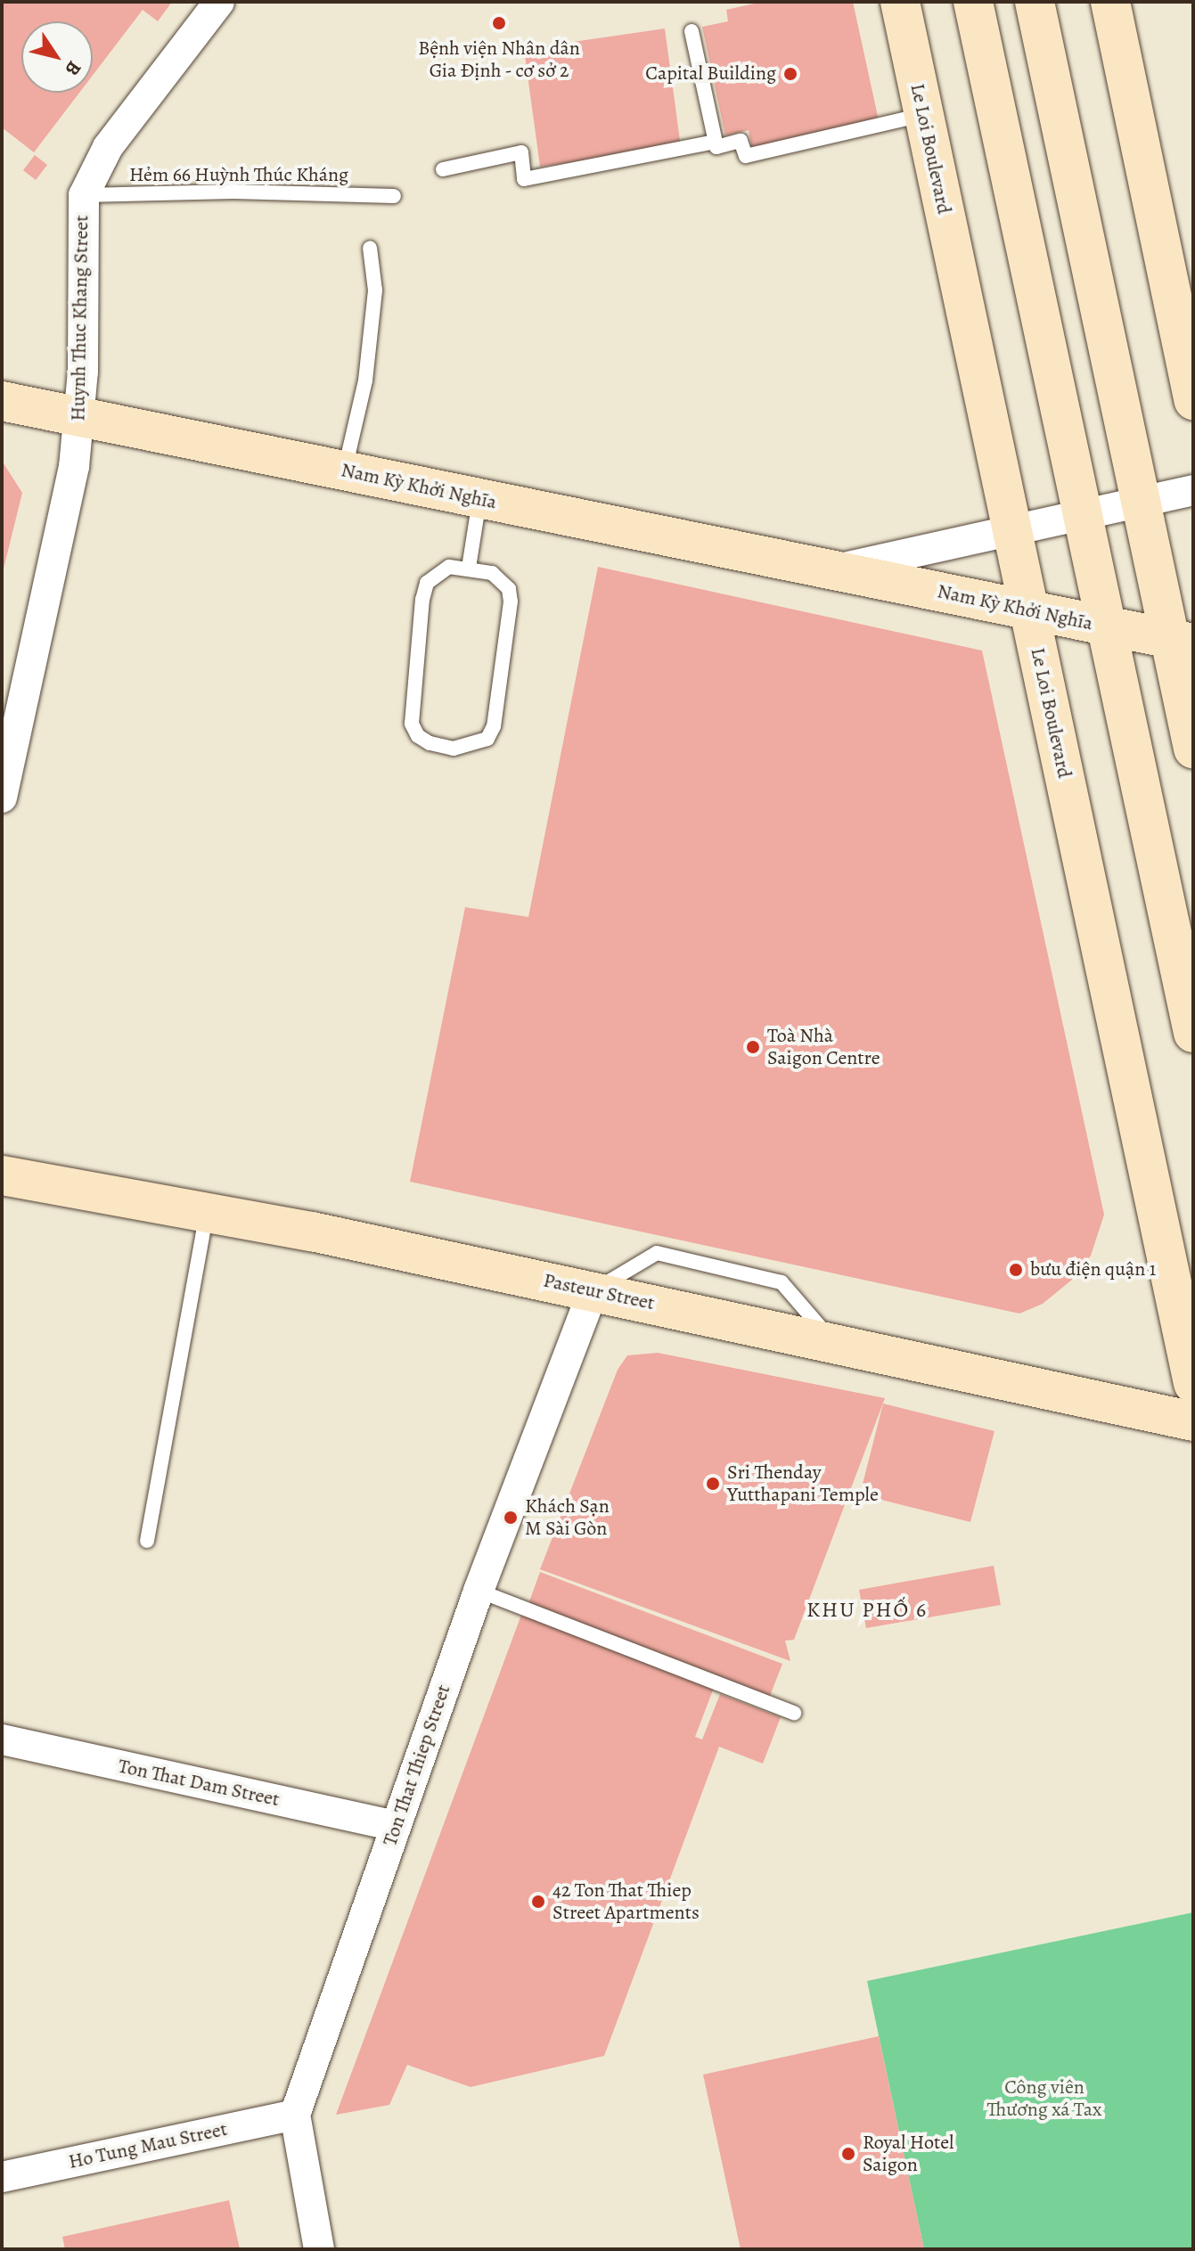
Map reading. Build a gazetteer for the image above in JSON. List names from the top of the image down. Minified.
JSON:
{"streets":{"street":["Le Loi Boulevard","Huynh Thuc Khang Street","Nam Kỳ Khởi Nghĩa","Pasteur Street","Ton That Thiep Street","Ton That Dam Street","Ho Tung Mau Street"],"lane":["Hẻm 66 Huỳnh Thúc Kháng"]},"crossings":[["Le Loi Boulevard","Nam Kỳ Khởi Nghĩa"],["Hẻm 66 Huỳnh Thúc Kháng","Huynh Thuc Khang Street"],["Huynh Thuc Khang Street","Nam Kỳ Khởi Nghĩa"],["Pasteur Street","Ton That Thiep Street"],["Ton That Thiep Street","Ton That Dam Street"],["Ton That Thiep Street","Ho Tung Mau Street"]],"districts":["KHU PHỐ 6"],"parks":["Công viên Thương xá Tax"],"places":["Bệnh viện Nhân dân Gia Định - cơ sở 2","Capital Building","Toà Nhà Saigon Centre","bưu điện quận 1","Sri Thenday Yutthapani Temple","Khách Sạn M Sài Gòn","42 Ton That Thiep Street Apartments","Royal Hotel Saigon"],"north":"bottom right"}
